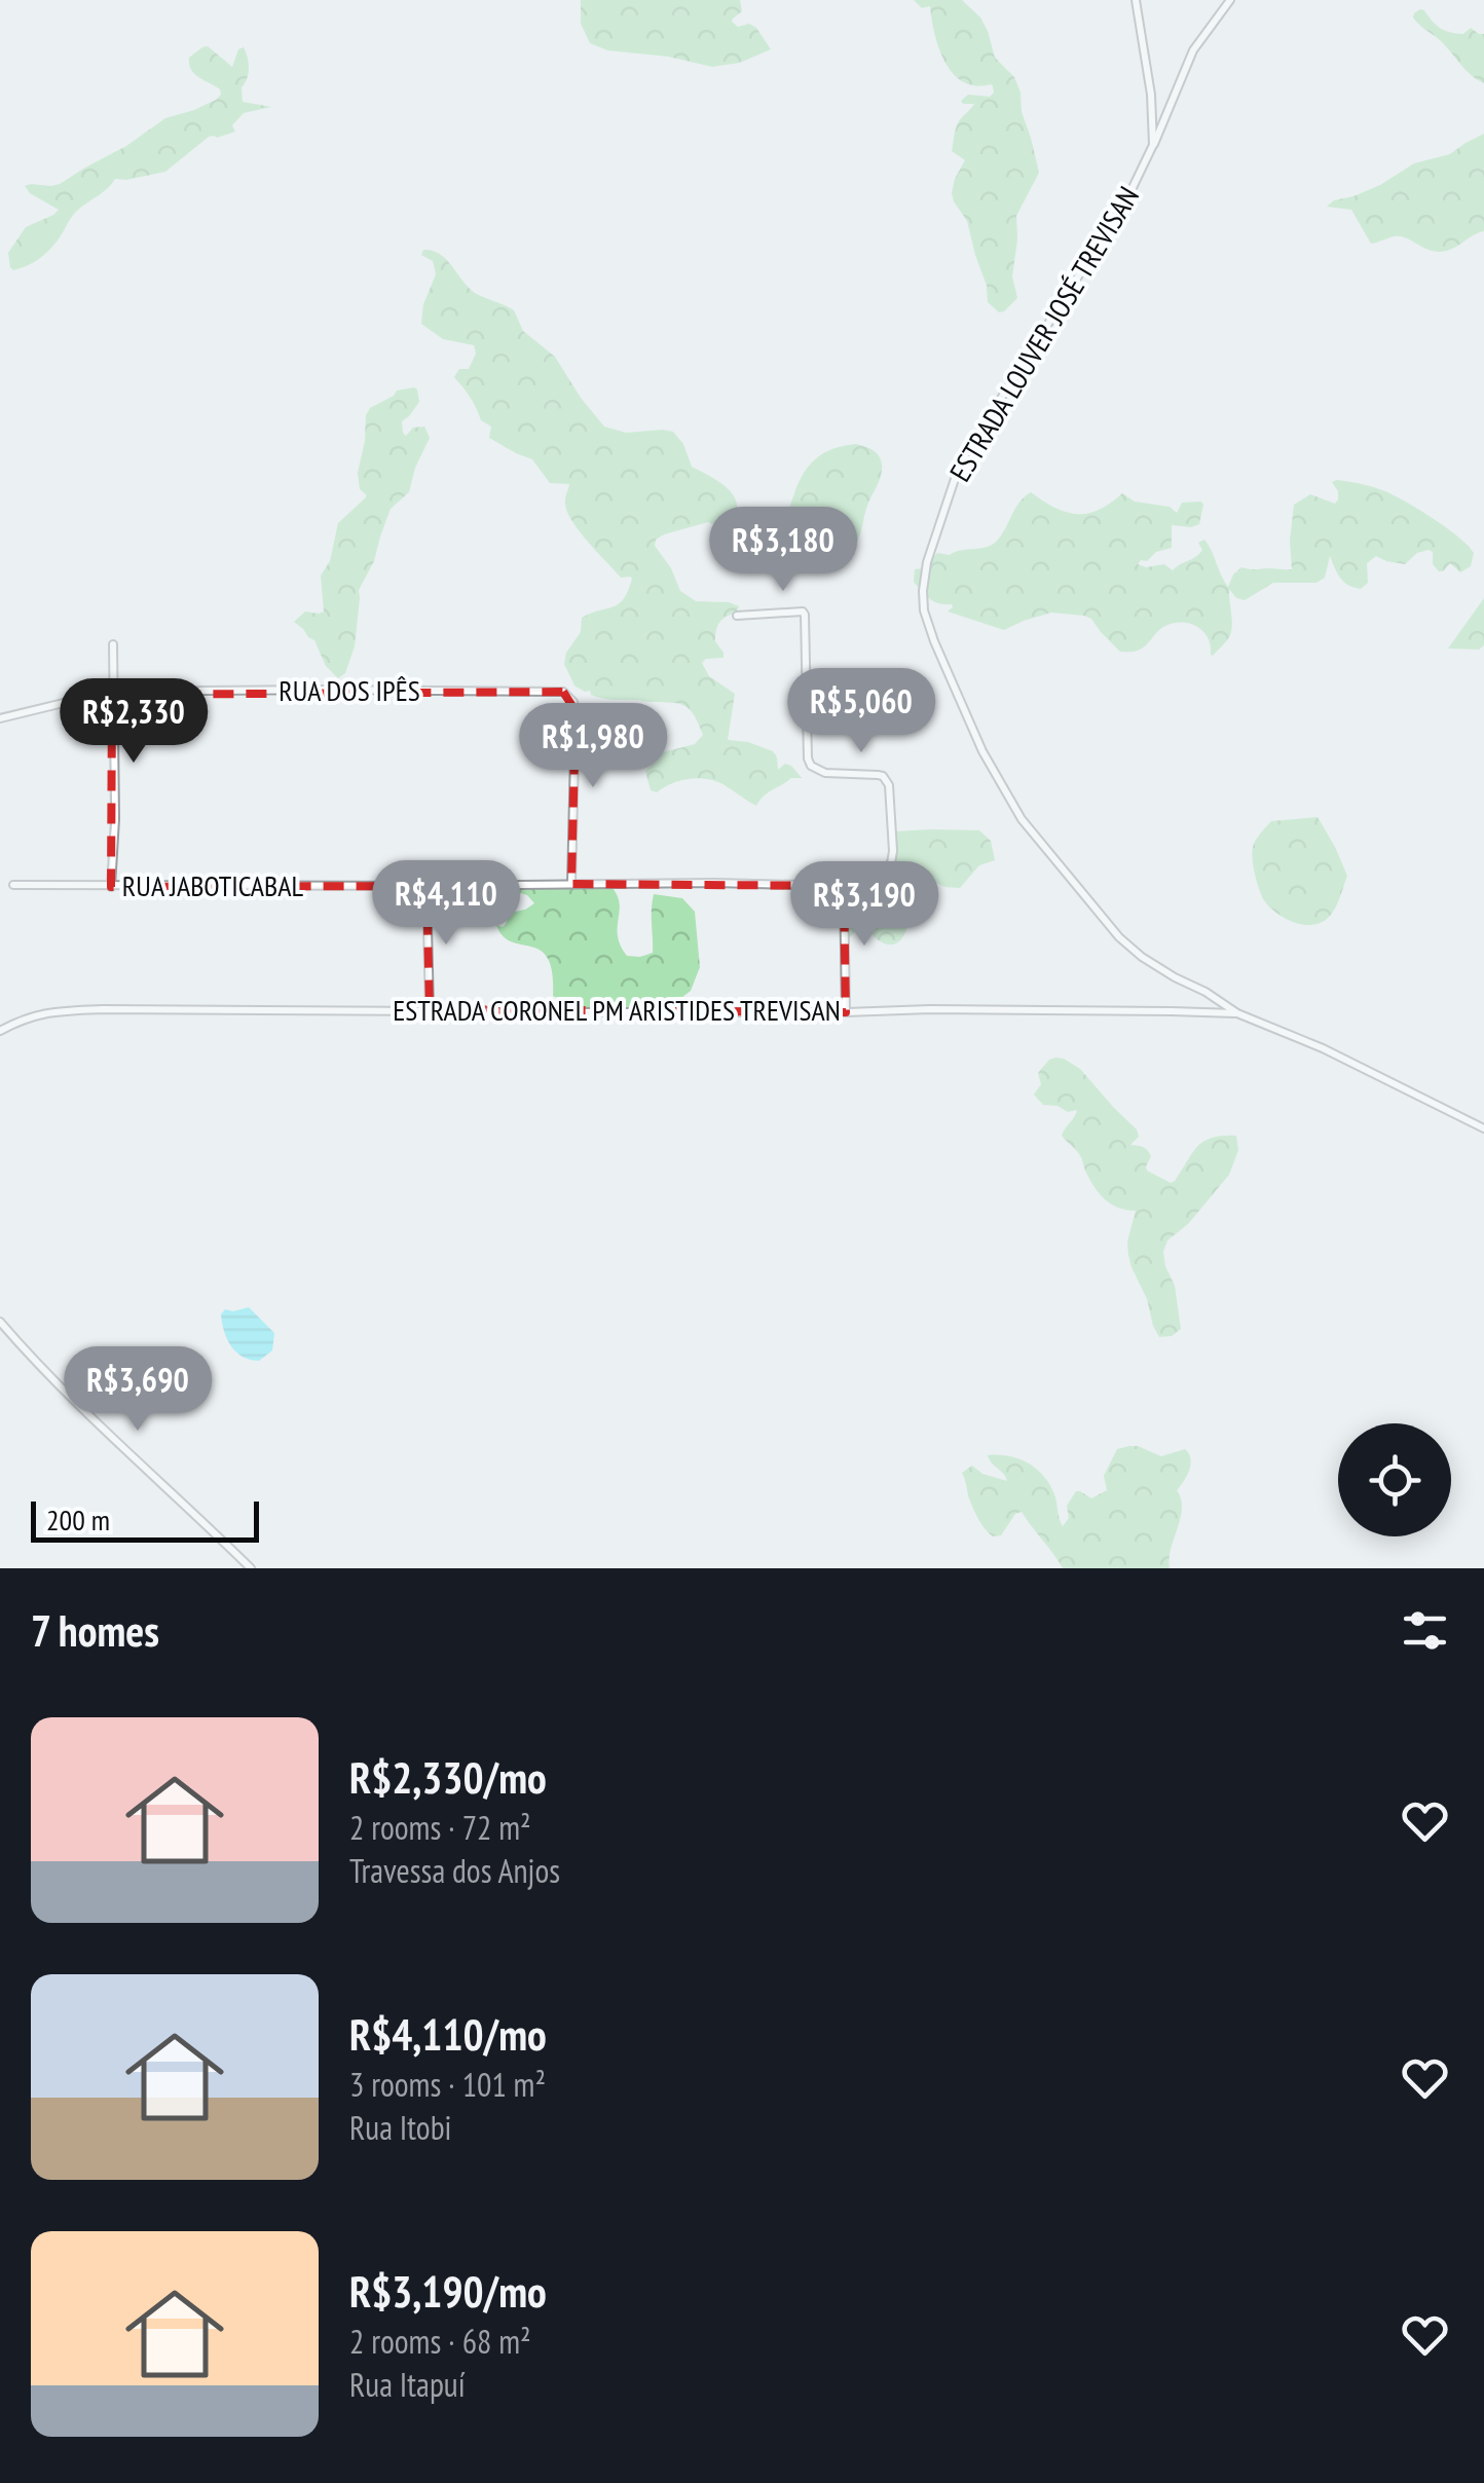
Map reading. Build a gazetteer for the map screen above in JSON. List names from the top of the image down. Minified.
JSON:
{"streets":{"street":["ESTRADA LOUVER JOSÉ TREVISAN","RUA DOS IPÊS","RUA JABOTICABAL","ESTRADA CORONEL PM ARISTIDES TREVISAN"]},"crossings":[["ESTRADA LOUVER JOSÉ TREVISAN","ESTRADA CORONEL PM ARISTIDES TREVISAN"],["RUA DOS IPÊS","RUA JABOTICABAL"]],"scale_bar":"200 m","page":{"price":["R$3,180","R$5,060","R$2,330","R$1,980","R$4,110","R$3,190","R$3,690"],"scale":"200 m","heading":"7 homes","list":[{"name":"R$2,330/mo","note":"2 rooms · 72 m² · Travessa dos Anjos"},{"name":"R$4,110/mo","note":"3 rooms · 101 m² · Rua Itobi"},{"name":"R$3,190/mo","note":"2 rooms · 68 m² · Rua Itapuí"}]}}
